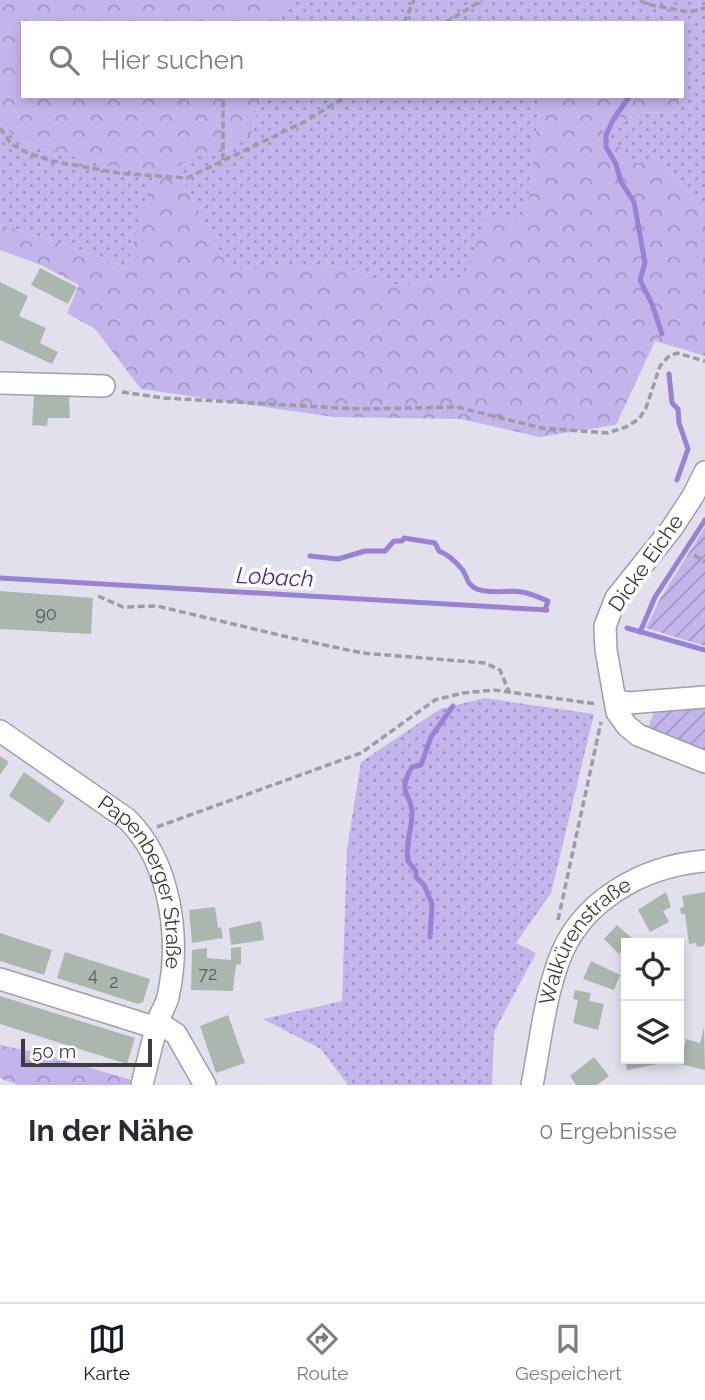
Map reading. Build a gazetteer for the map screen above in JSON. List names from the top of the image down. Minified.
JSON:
{"streets":{"street":["Dicke Eiche","Papenberger Straße","Walkürenstraße"]},"water":["Lobach"],"house_numbers":["90","72","4","2"],"scale_bar":"50 m","page":{"search":"Hier suchen","scale":"50 m","heading":["In der Nähe","0 Ergebnisse"],"nav":["Karte","Route","Gespeichert"]}}
